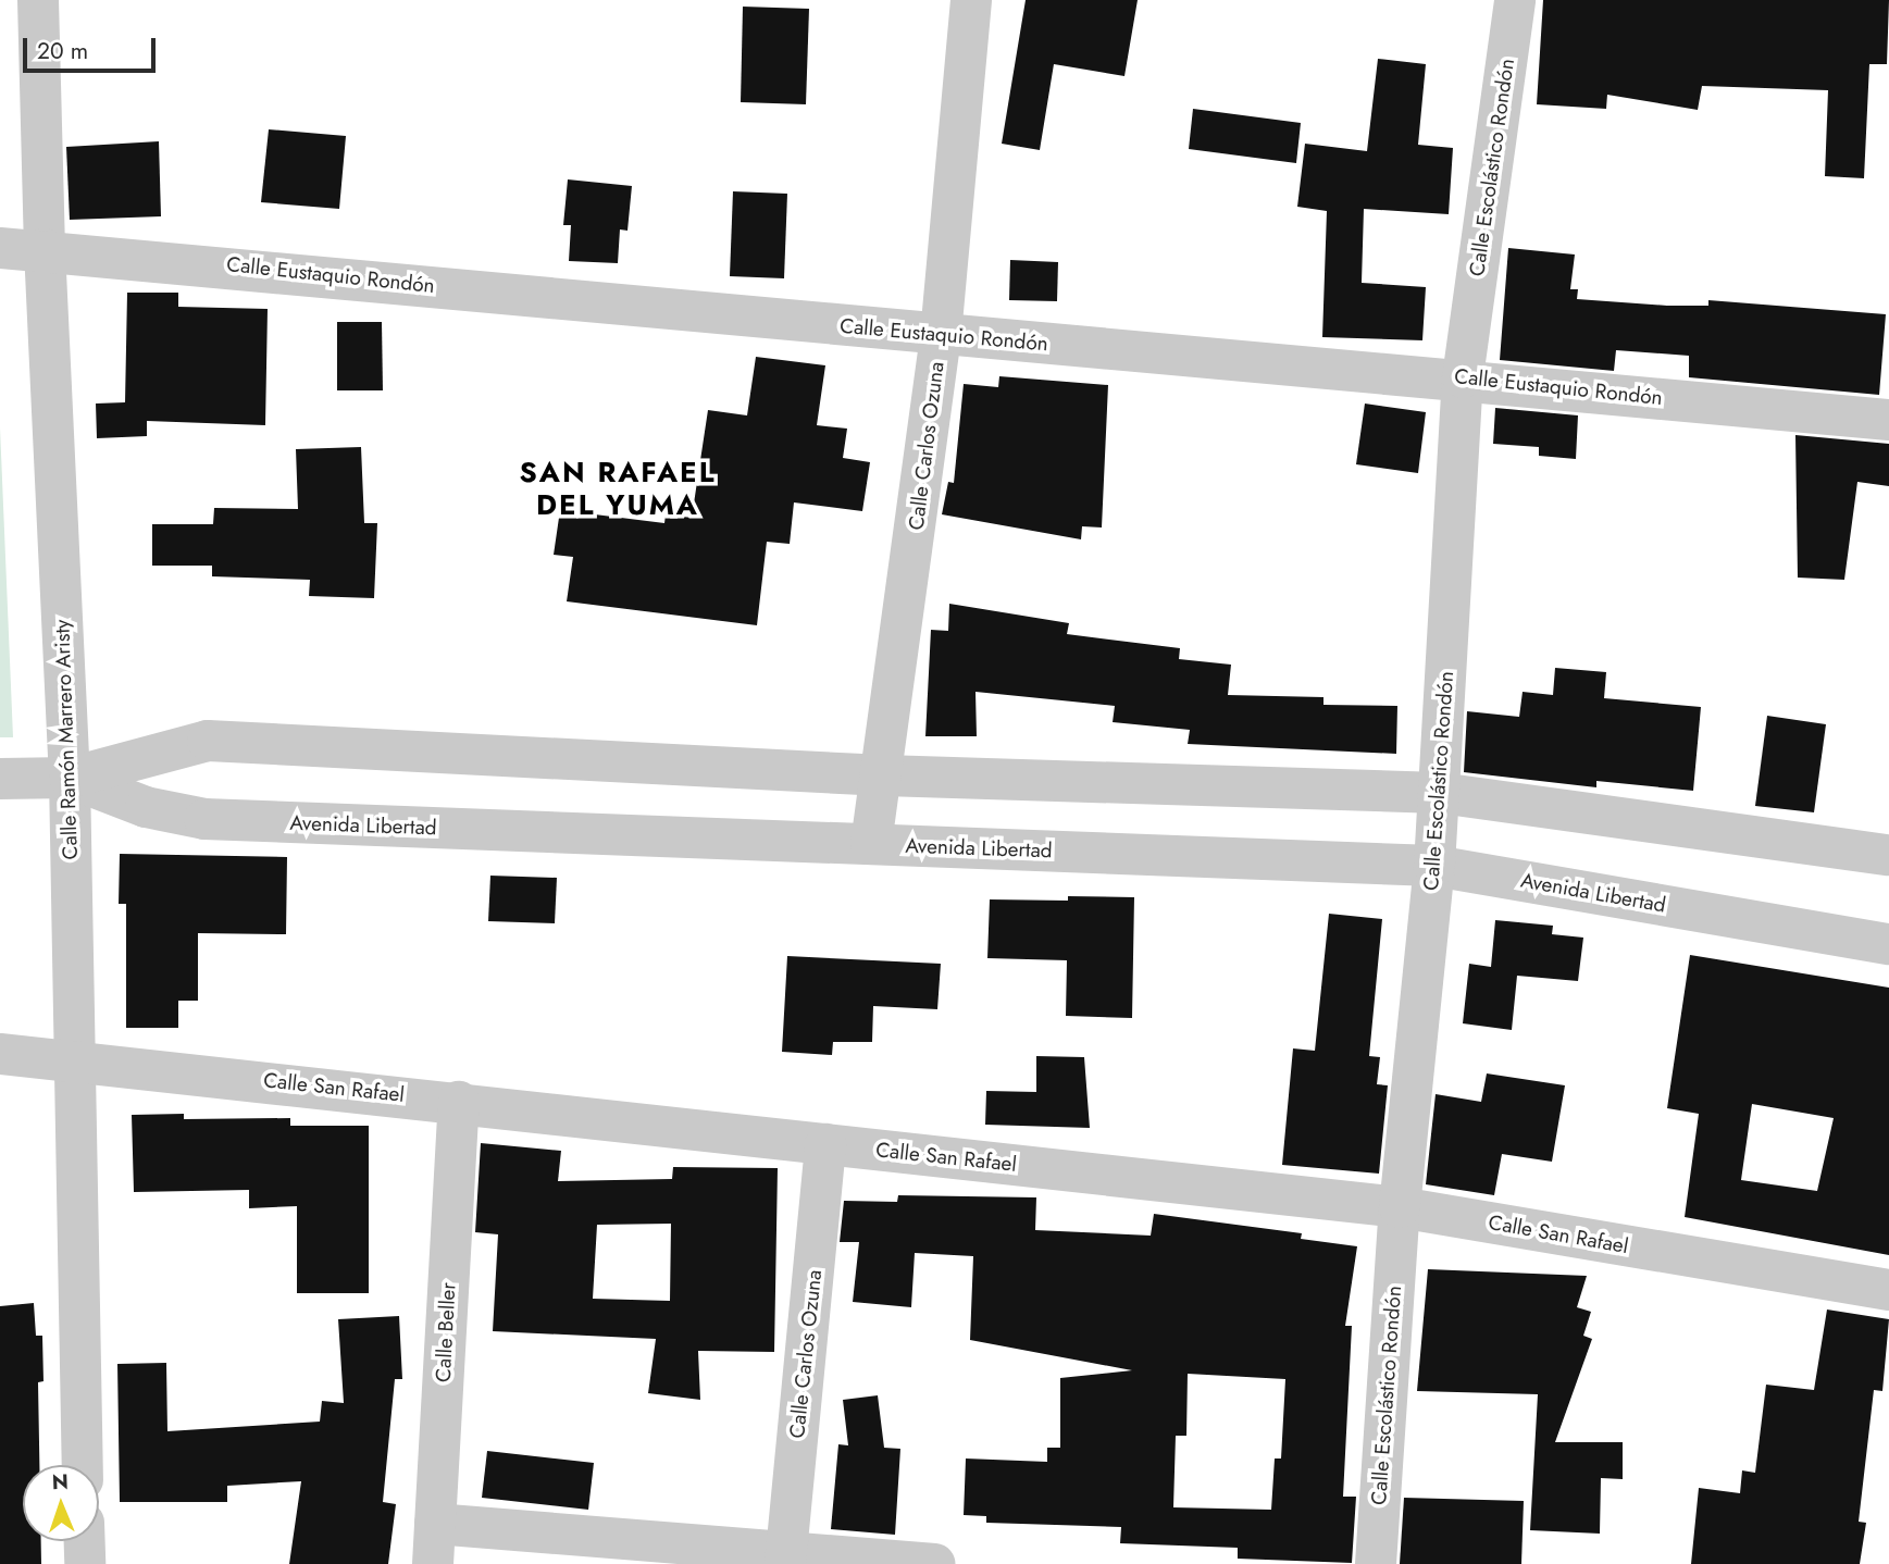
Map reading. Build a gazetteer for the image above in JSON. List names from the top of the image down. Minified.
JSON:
{"streets":{"street":["Calle Escolástico Rondón","Calle Eustaquio Rondón","Calle Carlos Ozuna","Calle Ramón Marrero Aristy","Avenida Libertad","Calle San Rafael","Calle Beller"]},"crossings":[["Calle Escolástico Rondón","Calle Eustaquio Rondón"],["Calle Escolástico Rondón","Avenida Libertad"],["Calle Escolástico Rondón","Calle San Rafael"],["Calle Eustaquio Rondón","Calle Carlos Ozuna"],["Calle Eustaquio Rondón","Calle Ramón Marrero Aristy"],["Calle Carlos Ozuna","Avenida Libertad"],["Calle Carlos Ozuna","Calle San Rafael"],["Calle Ramón Marrero Aristy","Avenida Libertad"],["Calle Ramón Marrero Aristy","Calle San Rafael"],["Calle San Rafael","Calle Beller"]],"districts":["SAN RAFAEL DEL YUMA"],"scale_bar":"20 m","north":"top"}
